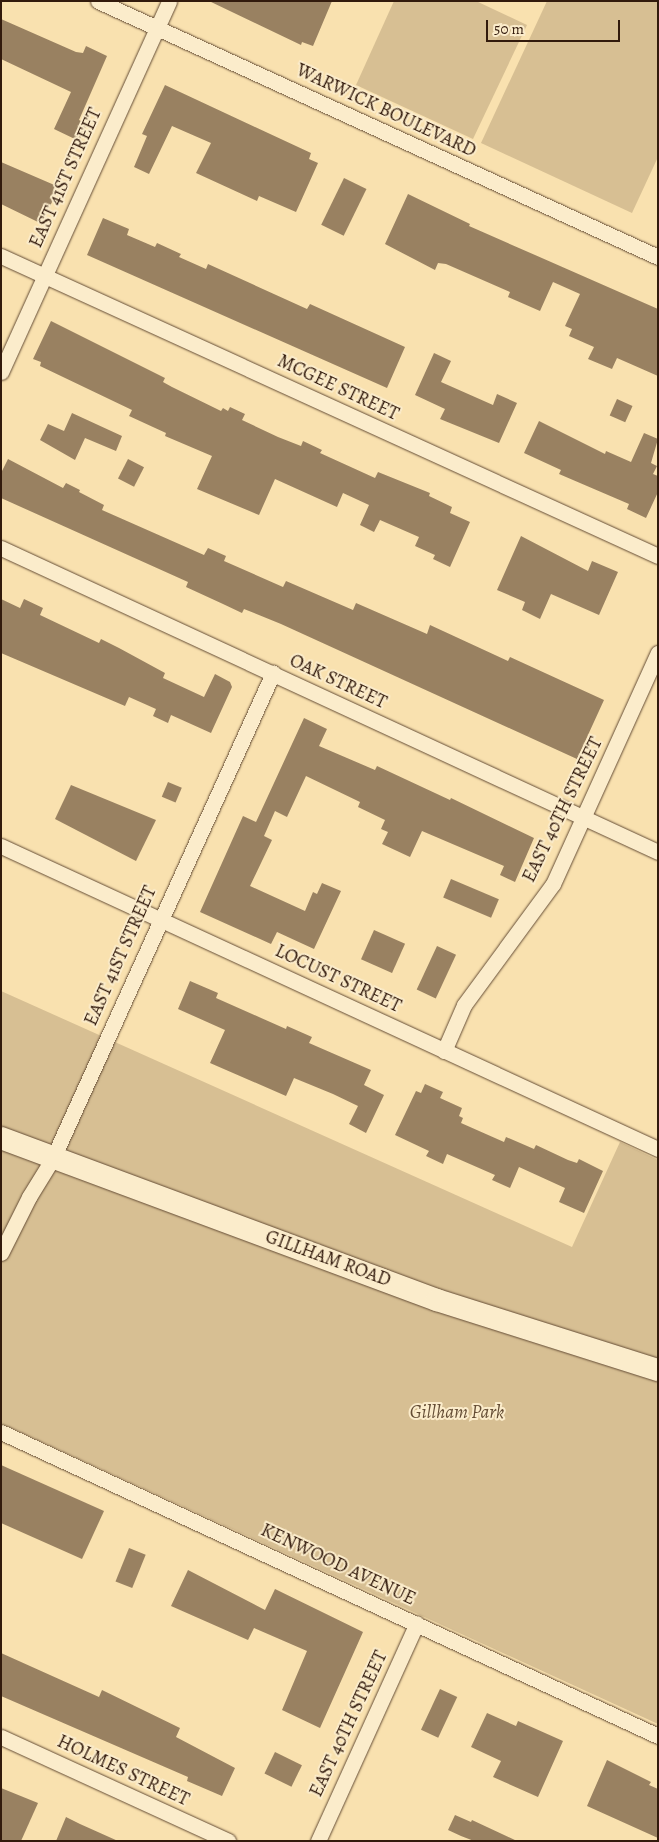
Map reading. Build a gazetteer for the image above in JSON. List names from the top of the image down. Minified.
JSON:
{"streets":{"main road":["GILLHAM ROAD"],"street":["WARWICK BOULEVARD","EAST 41ST STREET","MCGEE STREET","OAK STREET","EAST 40TH STREET","LOCUST STREET","KENWOOD AVENUE","HOLMES STREET"]},"crossings":[["WARWICK BOULEVARD","EAST 41ST STREET"],["EAST 41ST STREET","MCGEE STREET"],["EAST 41ST STREET","OAK STREET"],["EAST 41ST STREET","LOCUST STREET"],["EAST 41ST STREET","GILLHAM ROAD"],["OAK STREET","EAST 40TH STREET"],["EAST 40TH STREET","LOCUST STREET"],["EAST 40TH STREET","KENWOOD AVENUE"]],"parks":["Gillham Park"],"scale_bar":"50 m"}
